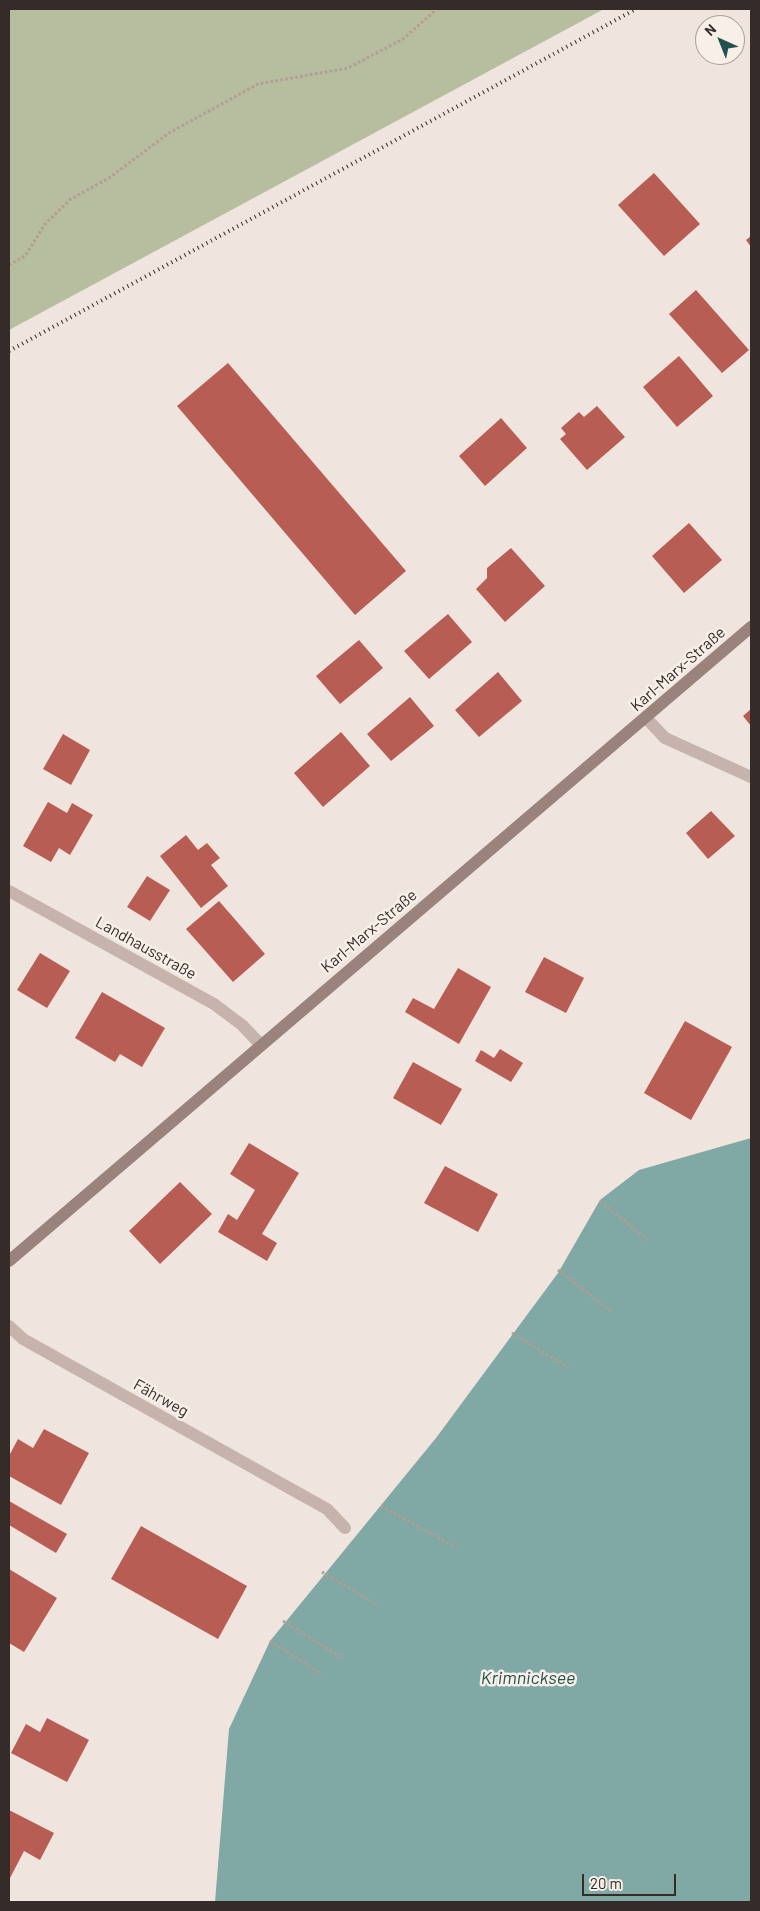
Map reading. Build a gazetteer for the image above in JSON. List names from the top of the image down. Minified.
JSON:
{"streets":{"street":["Karl-Marx-Straße","Landhausstraße","Fährweg"]},"crossings":[["Karl-Marx-Straße","Landhausstraße"]],"water":["Krimnicksee"],"scale_bar":"20 m","north":"top left"}
